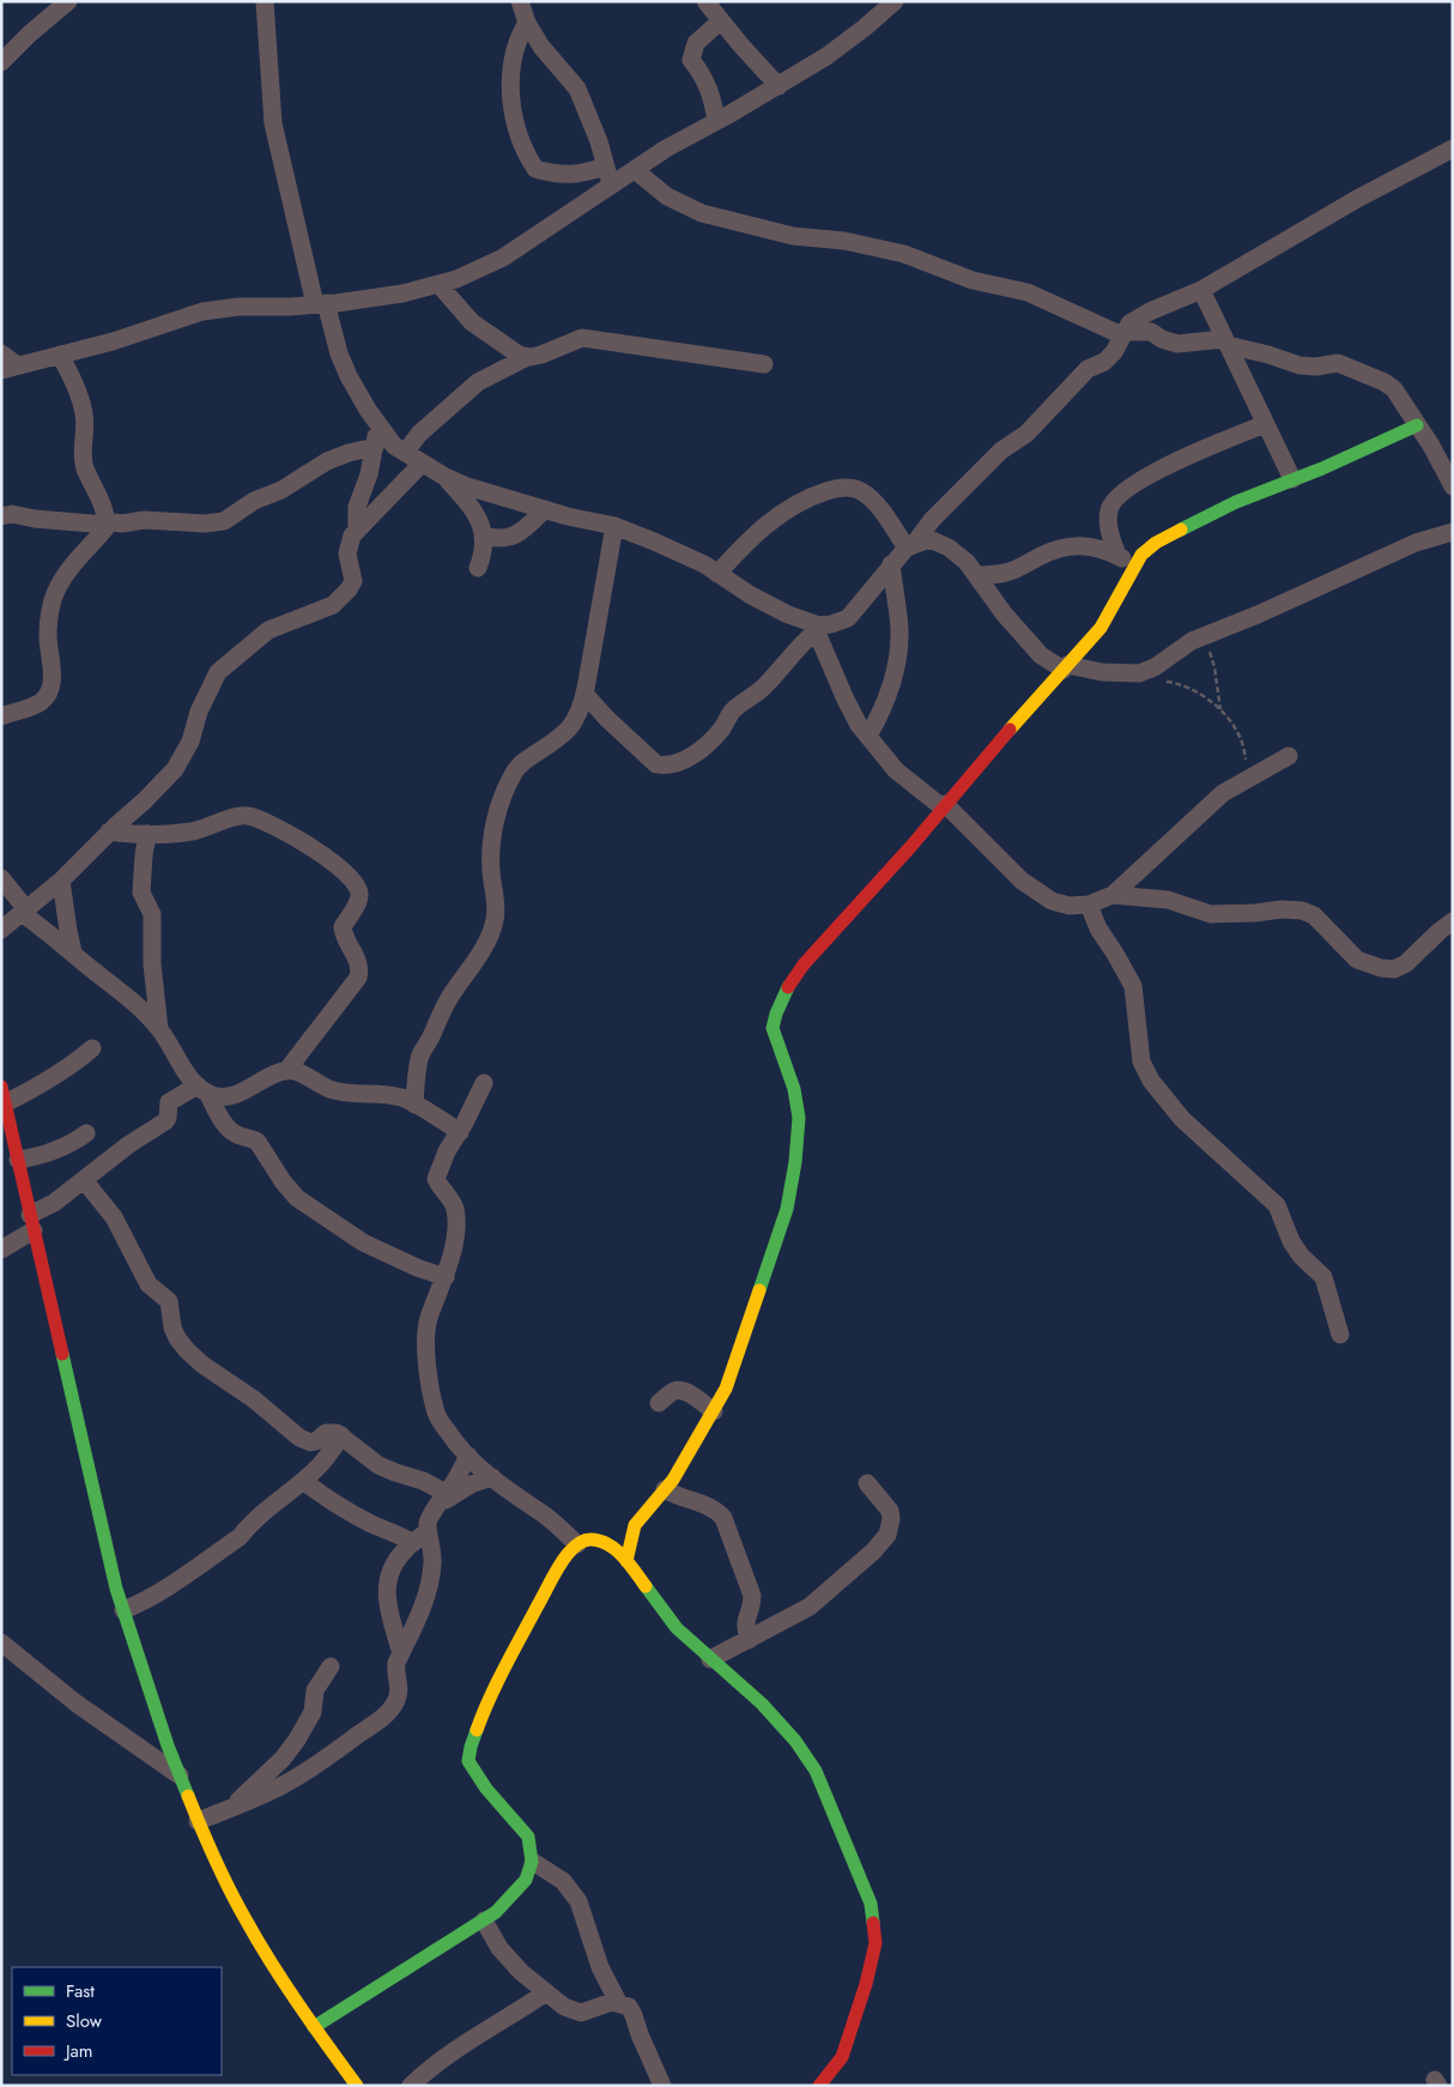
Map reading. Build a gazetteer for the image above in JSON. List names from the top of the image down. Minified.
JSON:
{"legend":["Fast","Slow","Jam"]}
